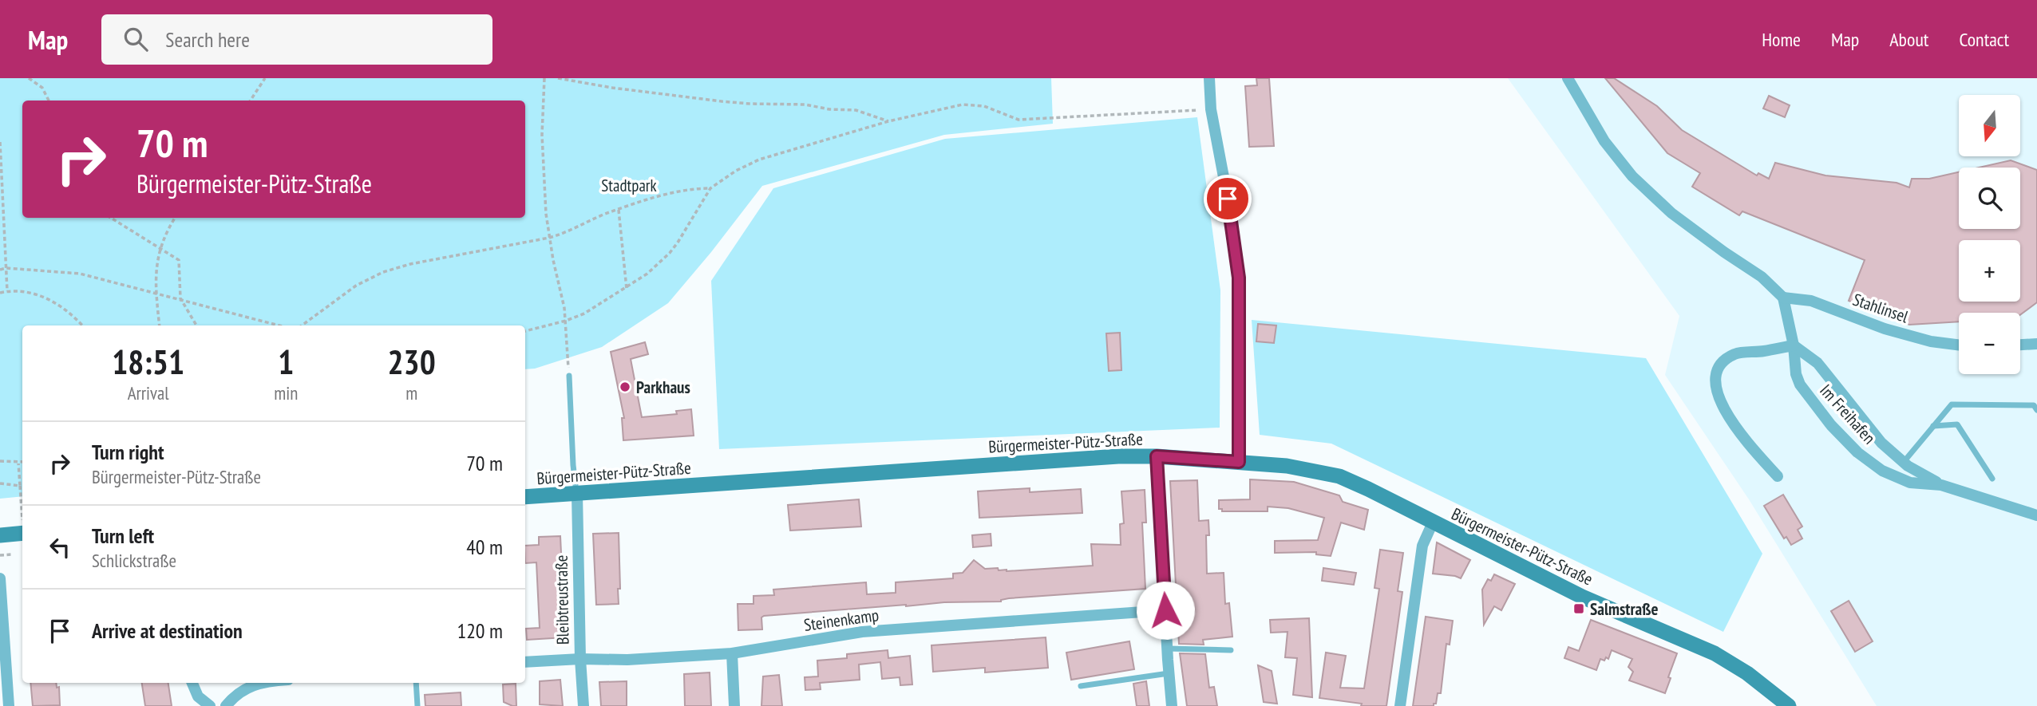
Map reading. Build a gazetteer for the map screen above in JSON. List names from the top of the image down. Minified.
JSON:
{"streets":{"main road":["Bürgermeister-Pütz-Straße"],"street":["Stahlinsel","Im Freihafen","Bleibtreustraße","Steinenkamp"]},"crossings":[["Stahlinsel","Im Freihafen"],["Bürgermeister-Pütz-Straße","Bleibtreustraße"],["Bleibtreustraße","Steinenkamp"]],"parks":["Stadtpark"],"places":{"other":["Parkhaus"],"transit":["Salmstraße"]},"north":"bottom","page":{"header":"Map","search":"Search here","nav":["Home","Map","About","Contact"],"map_buttons":["+","−"],"turn":["70 m","Bürgermeister-Pütz-Straße"],"eta":["18:51","Arrival","1","min","230","m"],"list":[{"name":"Turn right","note":"Bürgermeister-Pütz-Straße","value":"70 m"},{"name":"Turn left","note":"Schlickstraße","value":"40 m"},{"name":"Arrive at destination","value":"120 m"}]}}
